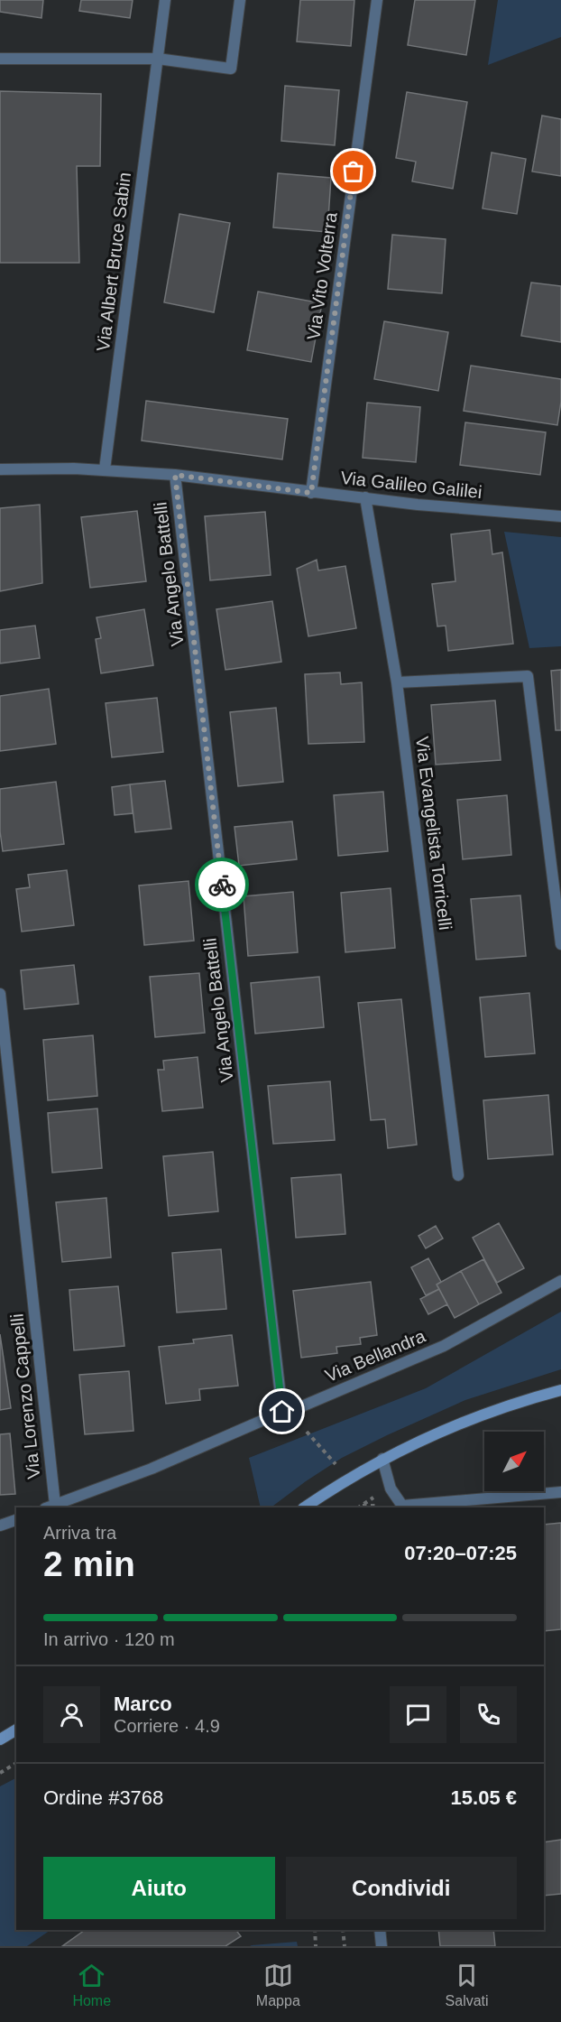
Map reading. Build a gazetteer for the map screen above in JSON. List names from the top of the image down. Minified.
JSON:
{"streets":{"street":["Via Albert Bruce Sabin","Via Vito Volterra","Via Galileo Galilei","Via Angelo Battelli","Via Evangelista Torricelli","Via Bellandra","Via Lorenzo Cappelli"]},"crossings":[["Via Albert Bruce Sabin","Via Galileo Galilei"],["Via Vito Volterra","Via Galileo Galilei"],["Via Galileo Galilei","Via Angelo Battelli"],["Via Galileo Galilei","Via Evangelista Torricelli"],["Via Angelo Battelli","Via Bellandra"],["Via Bellandra","Via Lorenzo Cappelli"]],"north":"top right","page":{"heading":["2 min","Arriva tra","07:20–07:25"],"panel":["Marco","Corriere · 4.9","Ordine #3768","15.05 €"],"bar":"In arrivo · 120 m","buttons":["Aiuto","Condividi"],"tabs":["Home","Mappa","Salvati"]}}
